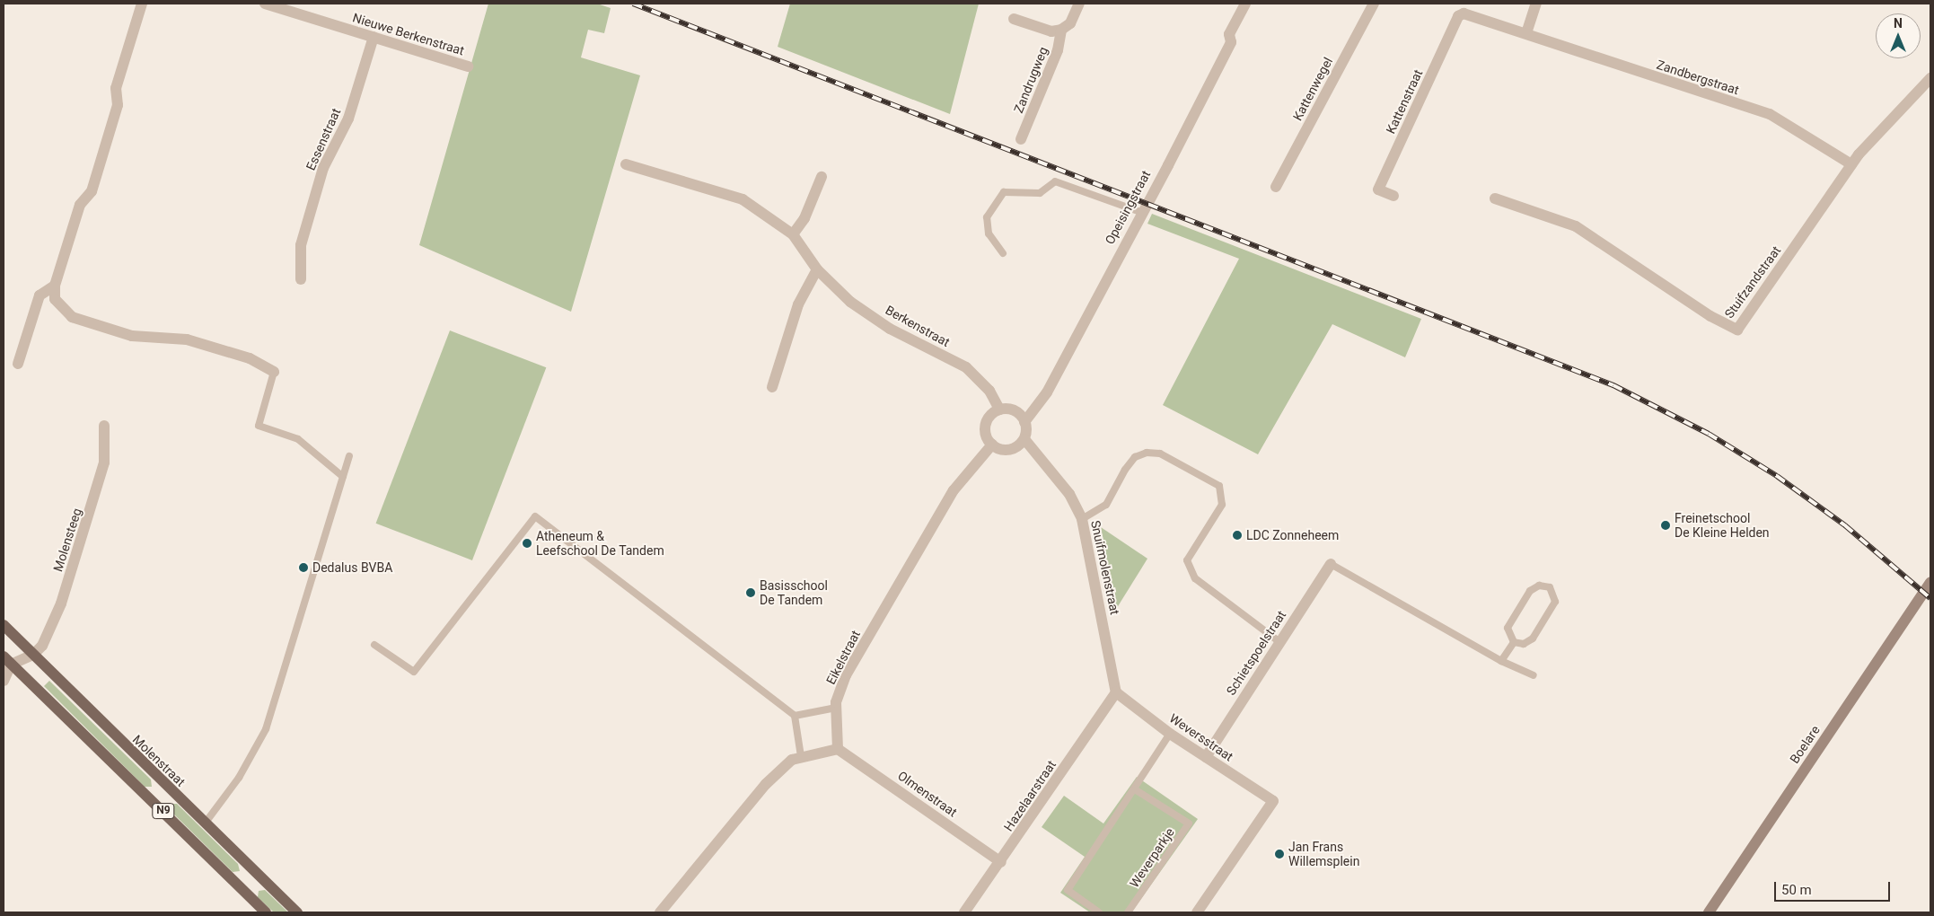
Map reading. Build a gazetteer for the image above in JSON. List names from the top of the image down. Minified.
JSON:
{"streets":{"main road":["Boelare","Molenstraat","N9"],"street":["Nieuwe Berkenstraat","Zandbergstraat","Zandrugweg","Kattenwegel","Kattenstraat","Essenstraat","Opeisingstraat","Stuifzandstraat","Berkenstraat","Molensteeg","Snuifmolenstraat","Schietspoelstraat","Eikelstraat","Weversstraat","Olmenstraat","Hazelaarstraat"],"lane":["Weverparkje"]},"crossings":[["Nieuwe Berkenstraat","Essenstraat"],["Zandbergstraat","Kattenstraat"],["Zandbergstraat","Stuifzandstraat"],["Opeisingstraat","Berkenstraat"],["Opeisingstraat","Snuifmolenstraat"],["Opeisingstraat","Eikelstraat"],["Berkenstraat","Snuifmolenstraat"],["Berkenstraat","Eikelstraat"],["Molensteeg","Molenstraat"],["Snuifmolenstraat","Eikelstraat"],["Snuifmolenstraat","Weversstraat"],["Snuifmolenstraat","Hazelaarstraat"],["Schietspoelstraat","Weversstraat"],["Eikelstraat","Olmenstraat"],["Weversstraat","Hazelaarstraat"],["Olmenstraat","Hazelaarstraat"]],"places":["Freinetschool De Kleine Helden","LDC Zonneheem","Atheneum & Leefschool De Tandem","Dedalus BVBA","Basisschool De Tandem","Jan Frans Willemsplein"],"scale_bar":"50 m","north":"top"}
